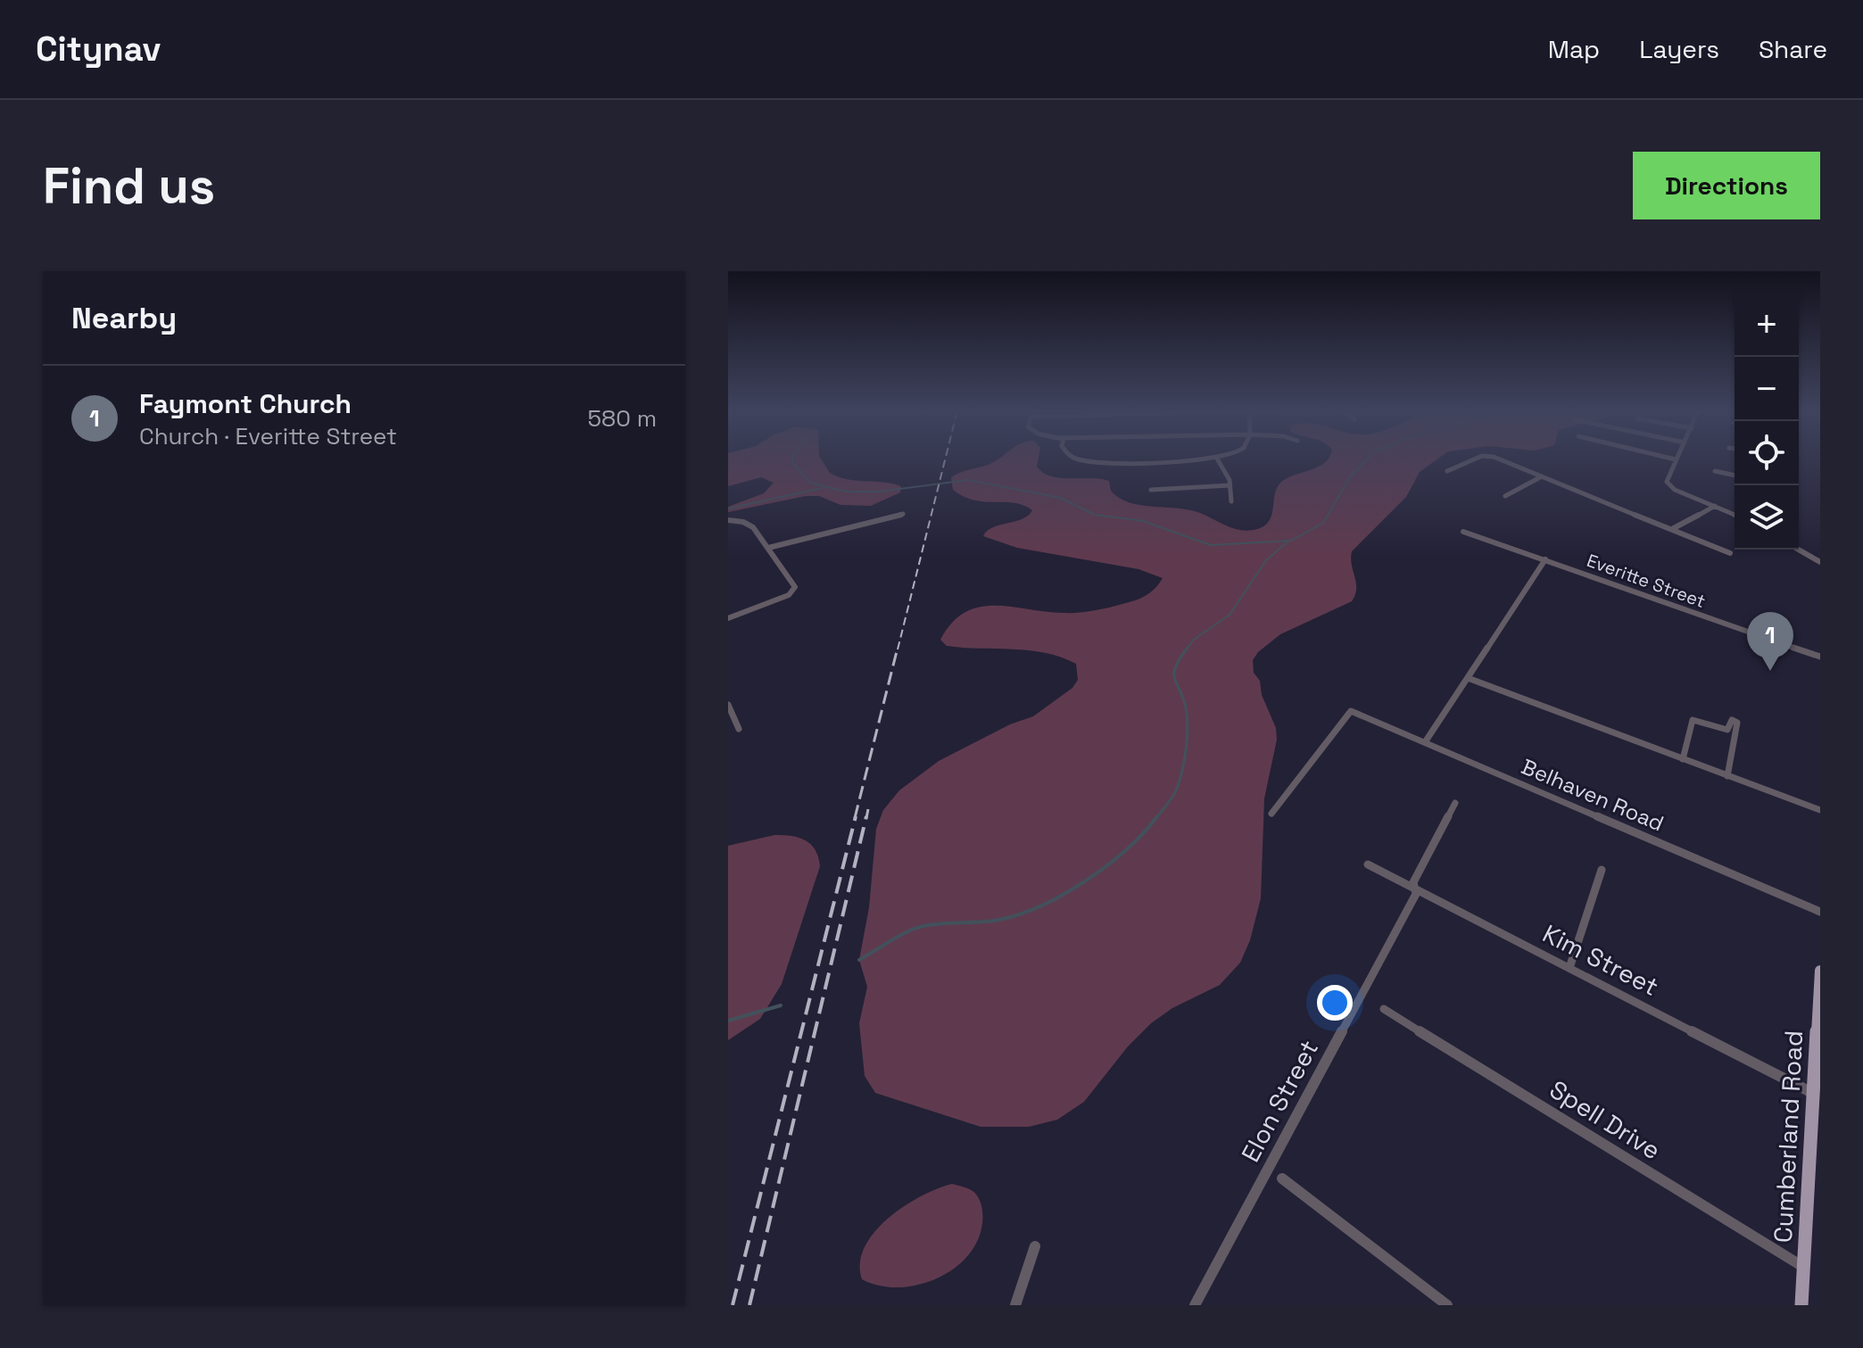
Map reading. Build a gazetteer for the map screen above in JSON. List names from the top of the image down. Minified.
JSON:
{"streets":{"main road":["Cumberland Road"],"street":["Everitte Street","Belhaven Road","Kim Street","Elon Street","Spell Drive"]},"crossings":[["Kim Street","Elon Street"],["Kim Street","Cumberland Road"],["Spell Drive","Cumberland Road"]],"page":{"header":"Citynav","nav":["Map","Layers","Share"],"buttons":"Directions","title":"Find us","heading":"Nearby","map_buttons":["+","−"],"list":[{"mark":"1","name":"Faymont Church","note":"Church · Everitte Street","value":"580 m"}],"pins":"1"}}
